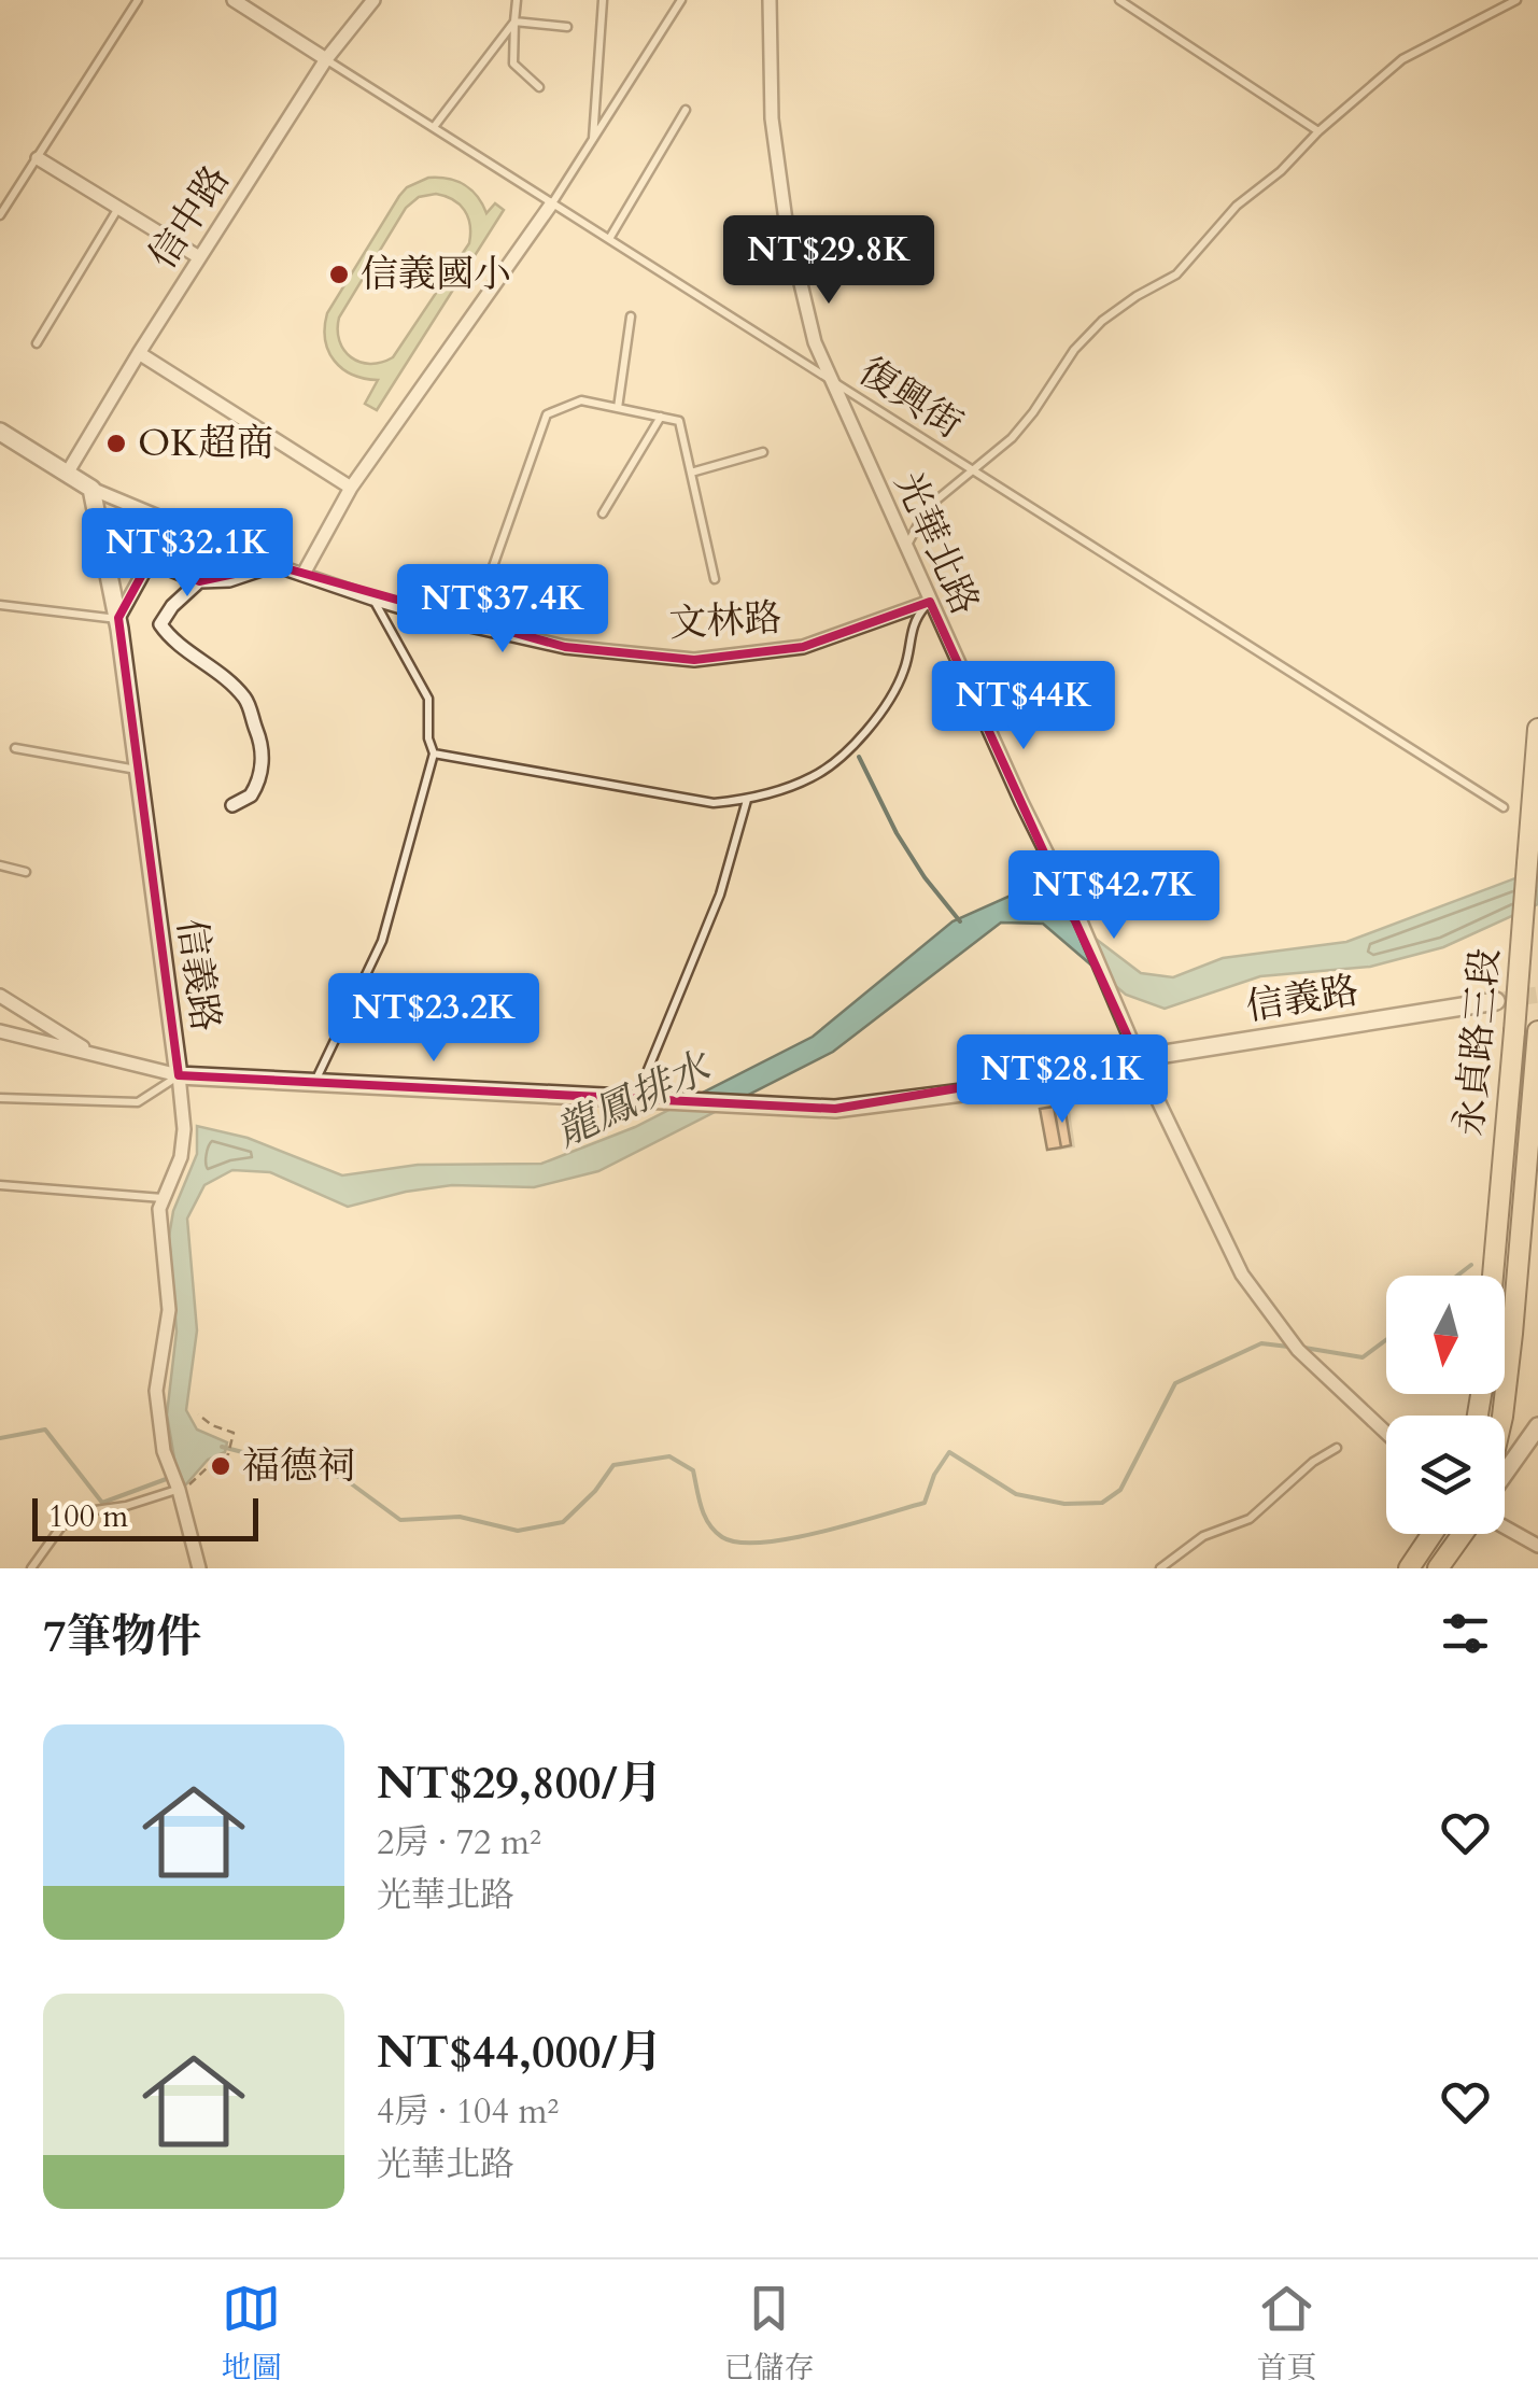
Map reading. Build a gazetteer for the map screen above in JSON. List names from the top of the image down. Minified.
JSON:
{"streets":{"main road":["永貞路三段"],"street":["信中路","復興街","光華北路","文林路","信義路"]},"crossings":[["信中路","復興街"],["復興街","光華北路"],["光華北路","文林路"],["光華北路","信義路"],["文林路","信義路"]],"water":["龍鳳排水"],"places":["信義國小","OK超商","福德祠"],"scale_bar":"100 m","north":"bottom","page":{"price":["NT$29.8K","NT$32.1K","NT$37.4K","NT$44K","NT$42.7K","NT$23.2K","NT$28.1K"],"scale":"100 m","heading":"7筆物件","list":[{"name":"NT$29,800/月","note":"2房 · 72 m² · 光華北路"},{"name":"NT$44,000/月","note":"4房 · 104 m² · 光華北路"}],"tabs":["地圖","已儲存","首頁"]}}
